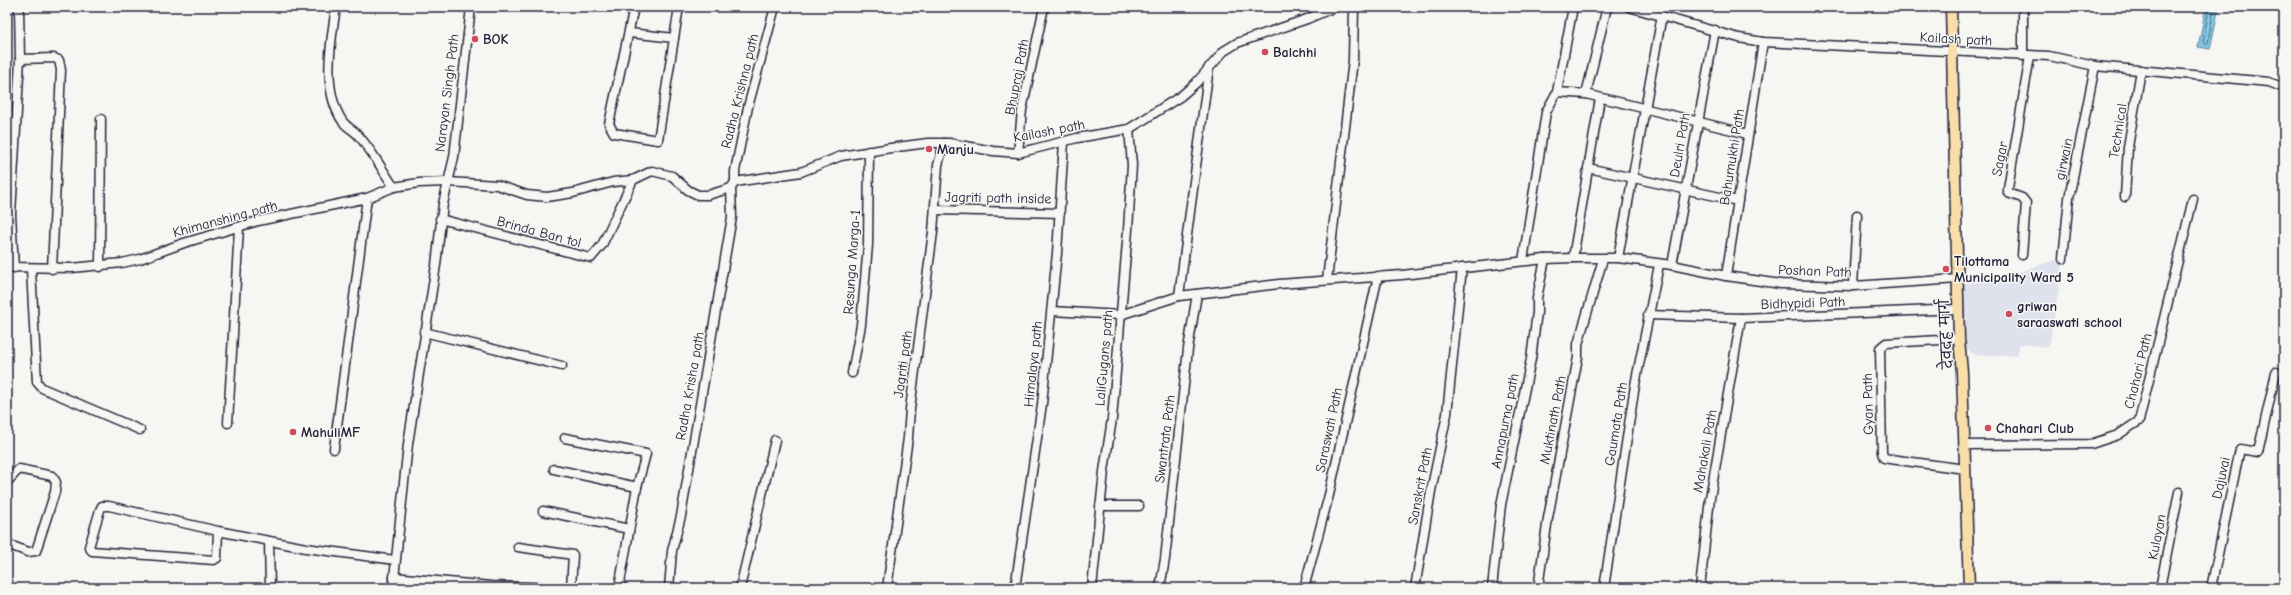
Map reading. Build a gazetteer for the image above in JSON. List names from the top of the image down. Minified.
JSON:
{"streets":{"main road":["देवदह मार्ग"],"street":["Kailash path","Bhupraj Path","Radha Krishna path","Narayan Singh Path","Technical","Deulri Path","Bahumukhi Path","Sagar","girwain","Jagriti path inside","Khimanshing path","Brinda Ban tol","Resunga Marga-1","Poshan Path","Bidhypidi Path","LaliGugans path","Jagriti path","Himalaya path","Chahari Path","Radha Krisha path","Gyan Path","Muktinath Path","Annapurna path","Gaumata Path","Saraswati Path","Swantrata Path","Mahakali Path","Dajuvai","Sanskrit Path","Kulayan"]},"crossings":[["Kailash path","Bhupraj Path"],["Kailash path","Radha Krishna path"],["Kailash path","Technical"],["Kailash path","Deulri Path"],["Kailash path","Bahumukhi Path"],["Kailash path","Sagar"],["Kailash path","girwain"],["Kailash path","Khimanshing path"],["Kailash path","Brinda Ban tol"],["Kailash path","Resunga Marga-1"],["Kailash path","देवदह मार्ग"],["Kailash path","LaliGugans path"],["Kailash path","Jagriti path"],["Kailash path","Himalaya path"],["Kailash path","Radha Krisha path"],["Radha Krishna path","Radha Krisha path"],["Narayan Singh Path","Khimanshing path"],["Narayan Singh Path","Brinda Ban tol"],["Deulri Path","Poshan Path"],["Bahumukhi Path","Poshan Path"],["Jagriti path inside","Jagriti path"],["Jagriti path inside","Himalaya path"],["Khimanshing path","Brinda Ban tol"],["Poshan Path","देवदह मार्ग"],["Poshan Path","LaliGugans path"],["Poshan Path","Muktinath Path"],["Poshan Path","Annapurna path"],["Poshan Path","Gaumata Path"],["Poshan Path","Saraswati Path"],["Poshan Path","Swantrata Path"],["Poshan Path","Sanskrit Path"],["Bidhypidi Path","देवदह मार्ग"],["Bidhypidi Path","Gaumata Path"],["Bidhypidi Path","Mahakali Path"],["देवदह मार्ग","Chahari Path"],["देवदह मार्ग","Gyan Path"]],"places":["BOK","Balchhi","Manju","Tilottama Municipality Ward 5","griwan saraaswati school","Chahari Club","MahuliMF"]}
